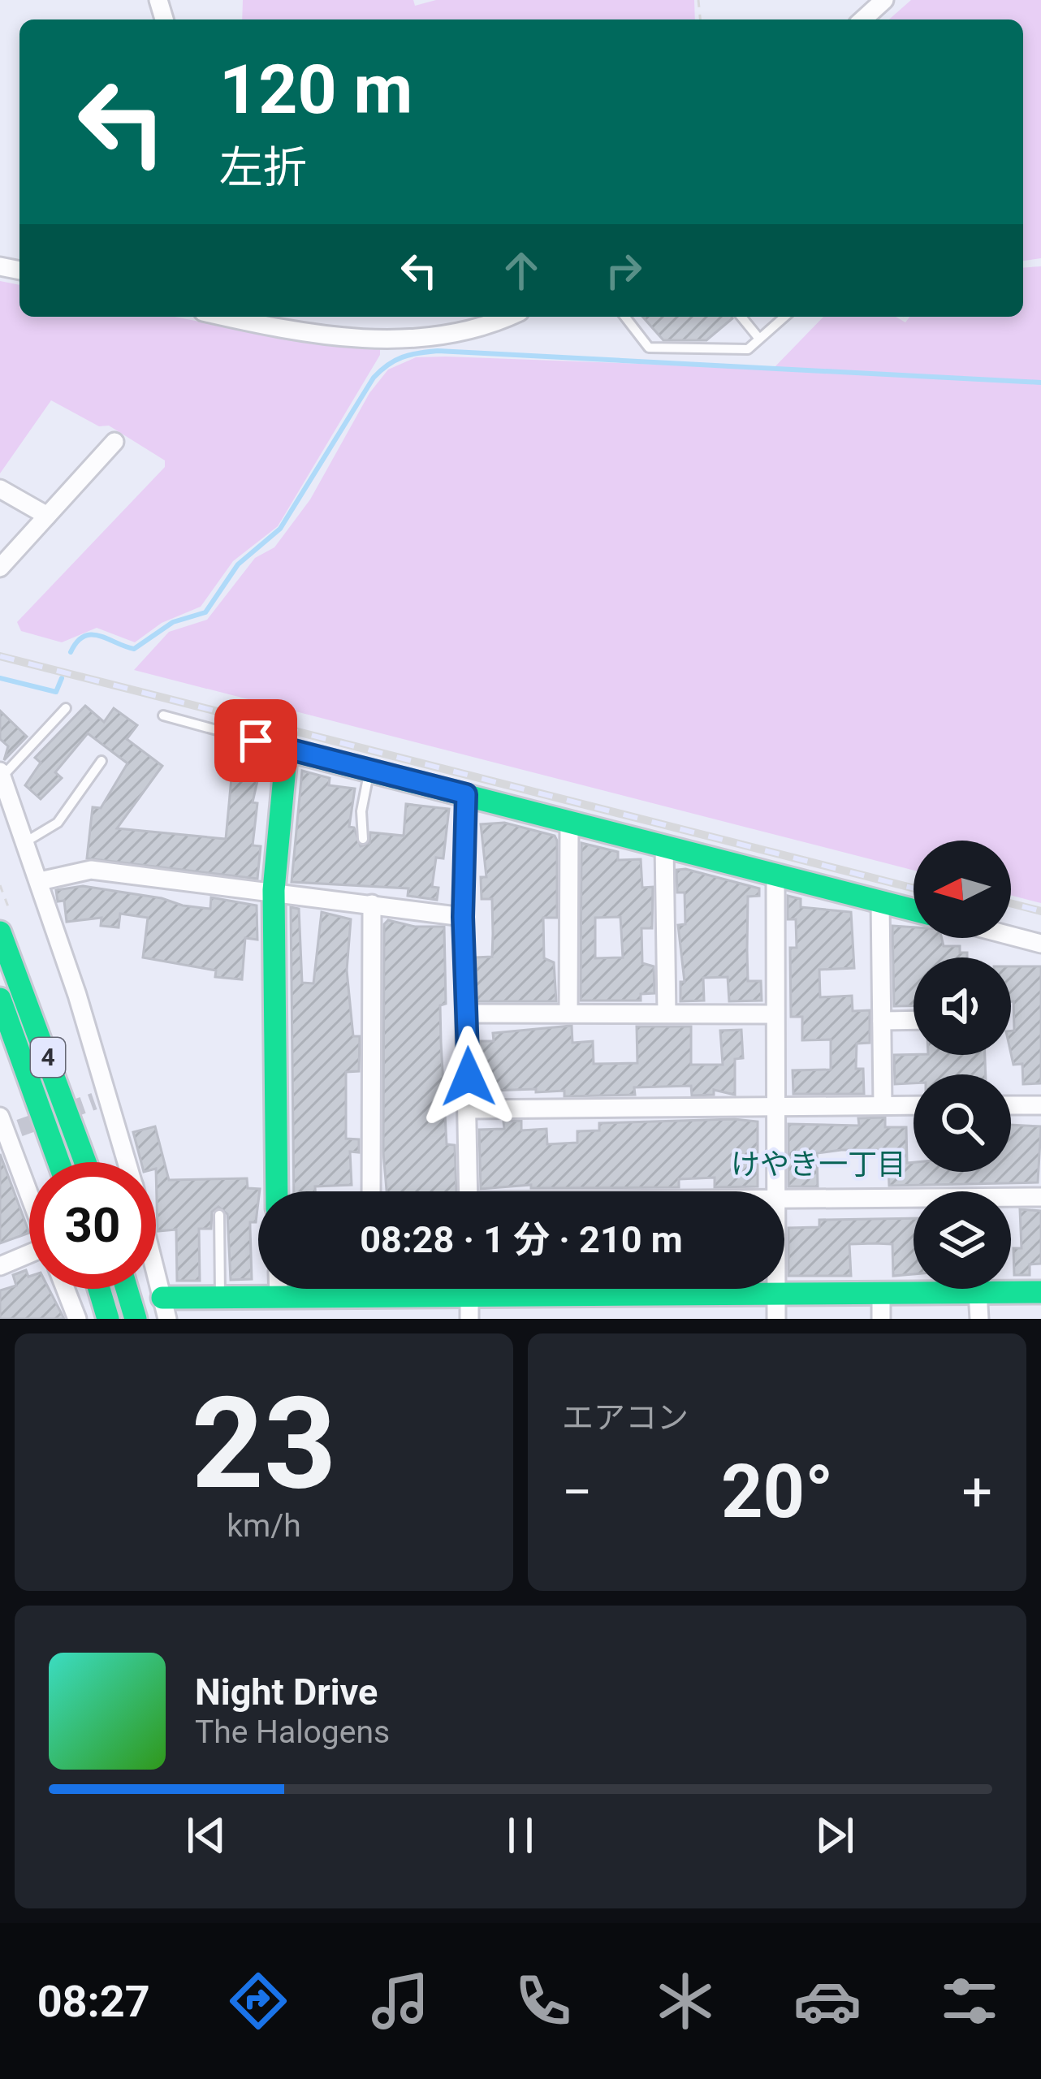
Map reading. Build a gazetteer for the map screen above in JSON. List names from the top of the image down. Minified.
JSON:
{"streets":{"main road":["4"]},"districts":["けやき一丁目"],"north":"left","page":{"turn":["120 m","左折"],"limit":"30","trip":"08:28 · 1 分 · 210 m","tile":[["23","km/h"],"エアコン"],"heat":["−","20°","+"],"song":["Night Drive","The Halogens"],"tabs":"08:27"}}
